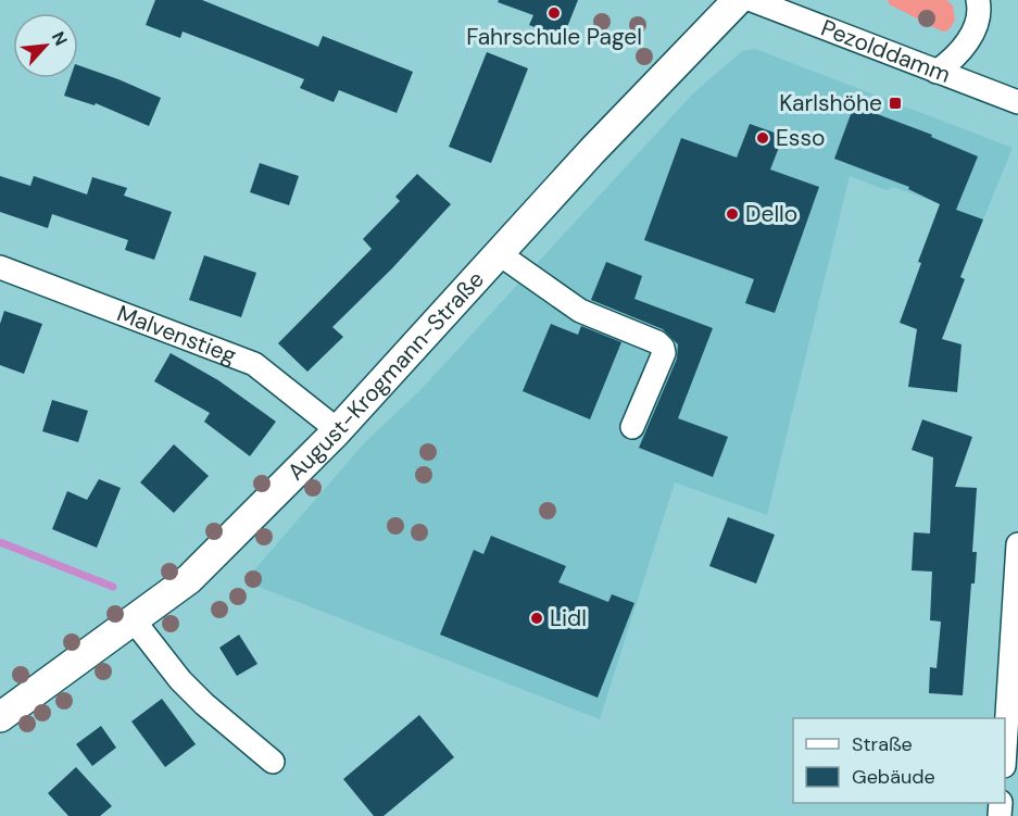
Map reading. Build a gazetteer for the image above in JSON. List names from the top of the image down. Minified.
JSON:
{"streets":{"main road":["August-Krogmann-Straße"],"street":["Pezolddamm","Malvenstieg"]},"crossings":[["Malvenstieg","August-Krogmann-Straße"]],"places":{"other":["Fahrschule Pagel","Esso","Dello","Lidl"],"transit":["Karlshöhe"]},"legend":["Straße","Gebäude"],"north":"top right"}
